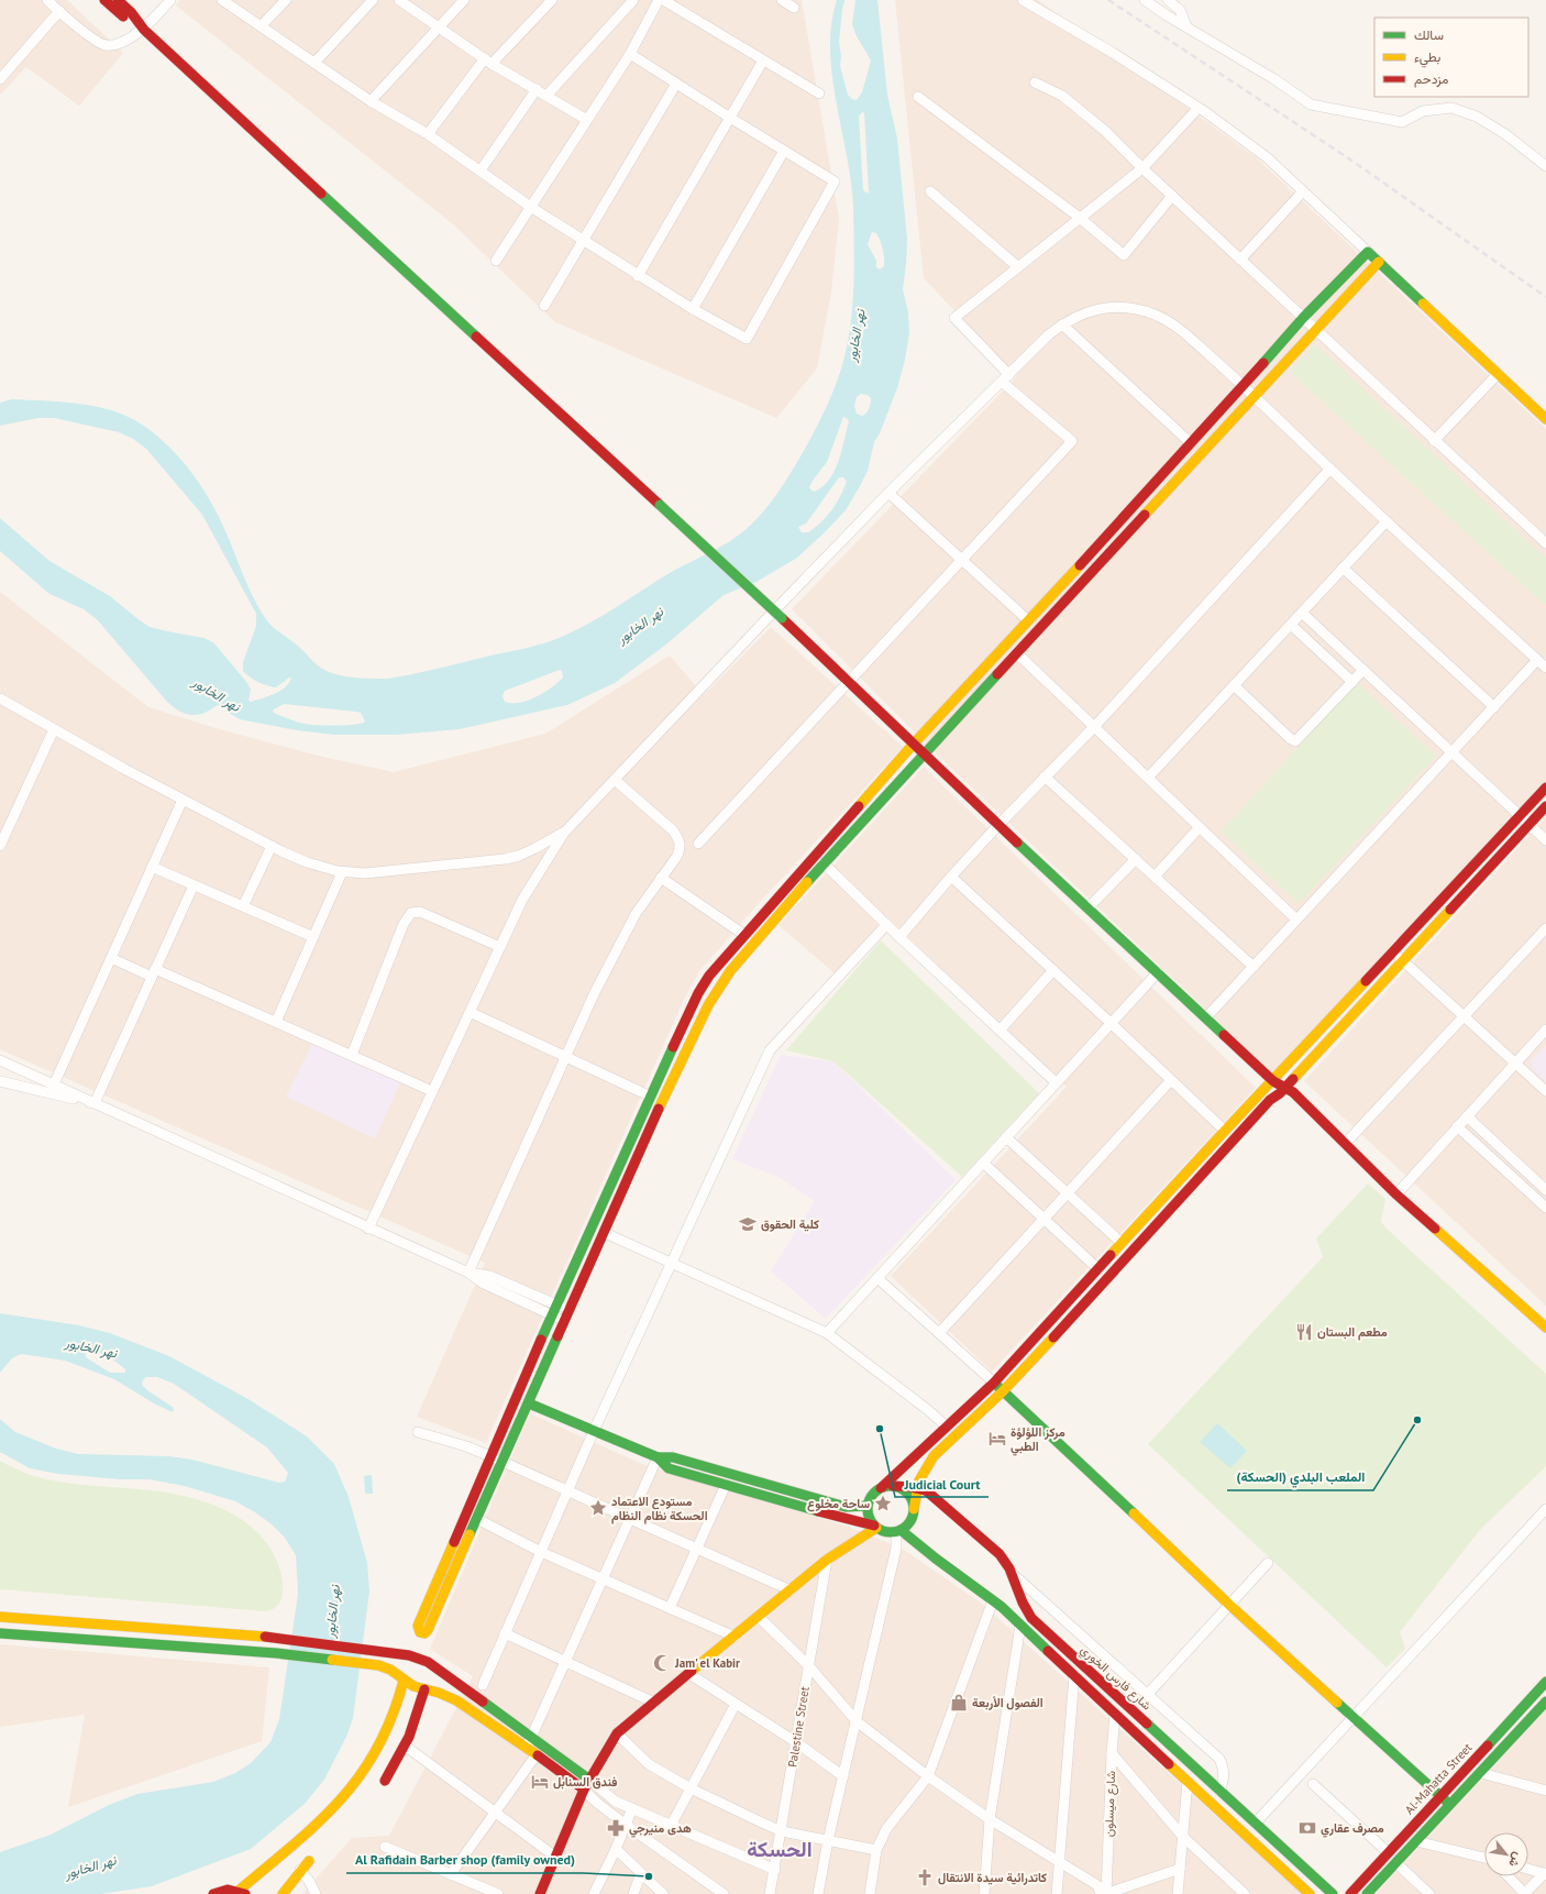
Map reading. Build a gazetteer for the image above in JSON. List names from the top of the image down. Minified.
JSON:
{"streets":{"street":["شارع فارس الخوري","Palestine Street","Al-Mahatta Street","شارع ميسلون"]},"districts":["الحسكة"],"water":["نهر الخابور"],"places":{"school or university":["كلية الحقوق"],"restaurant":["مطعم البستان"],"other":["الملعب البلدي (الحسكة)","Judicial Court","Al Rafidain Barber shop (family owned)"],"hotel":["مركز اللؤلؤة الطبي","فندق السنابل"],"place":["ساحة مخلوع","مستودع الاعتماد الحسكة نظام النظام"],"mosque":["Jam' el Kabir"],"shop":["الفصول الأربعة"],"pharmacy":["هدى منيرجي"],"bank":["مصرف عقاري"],"church":["كاتدرائية سيدة الانتقال"]},"legend":["سالك","بطيء","مزدحم"],"north":"bottom right"}
